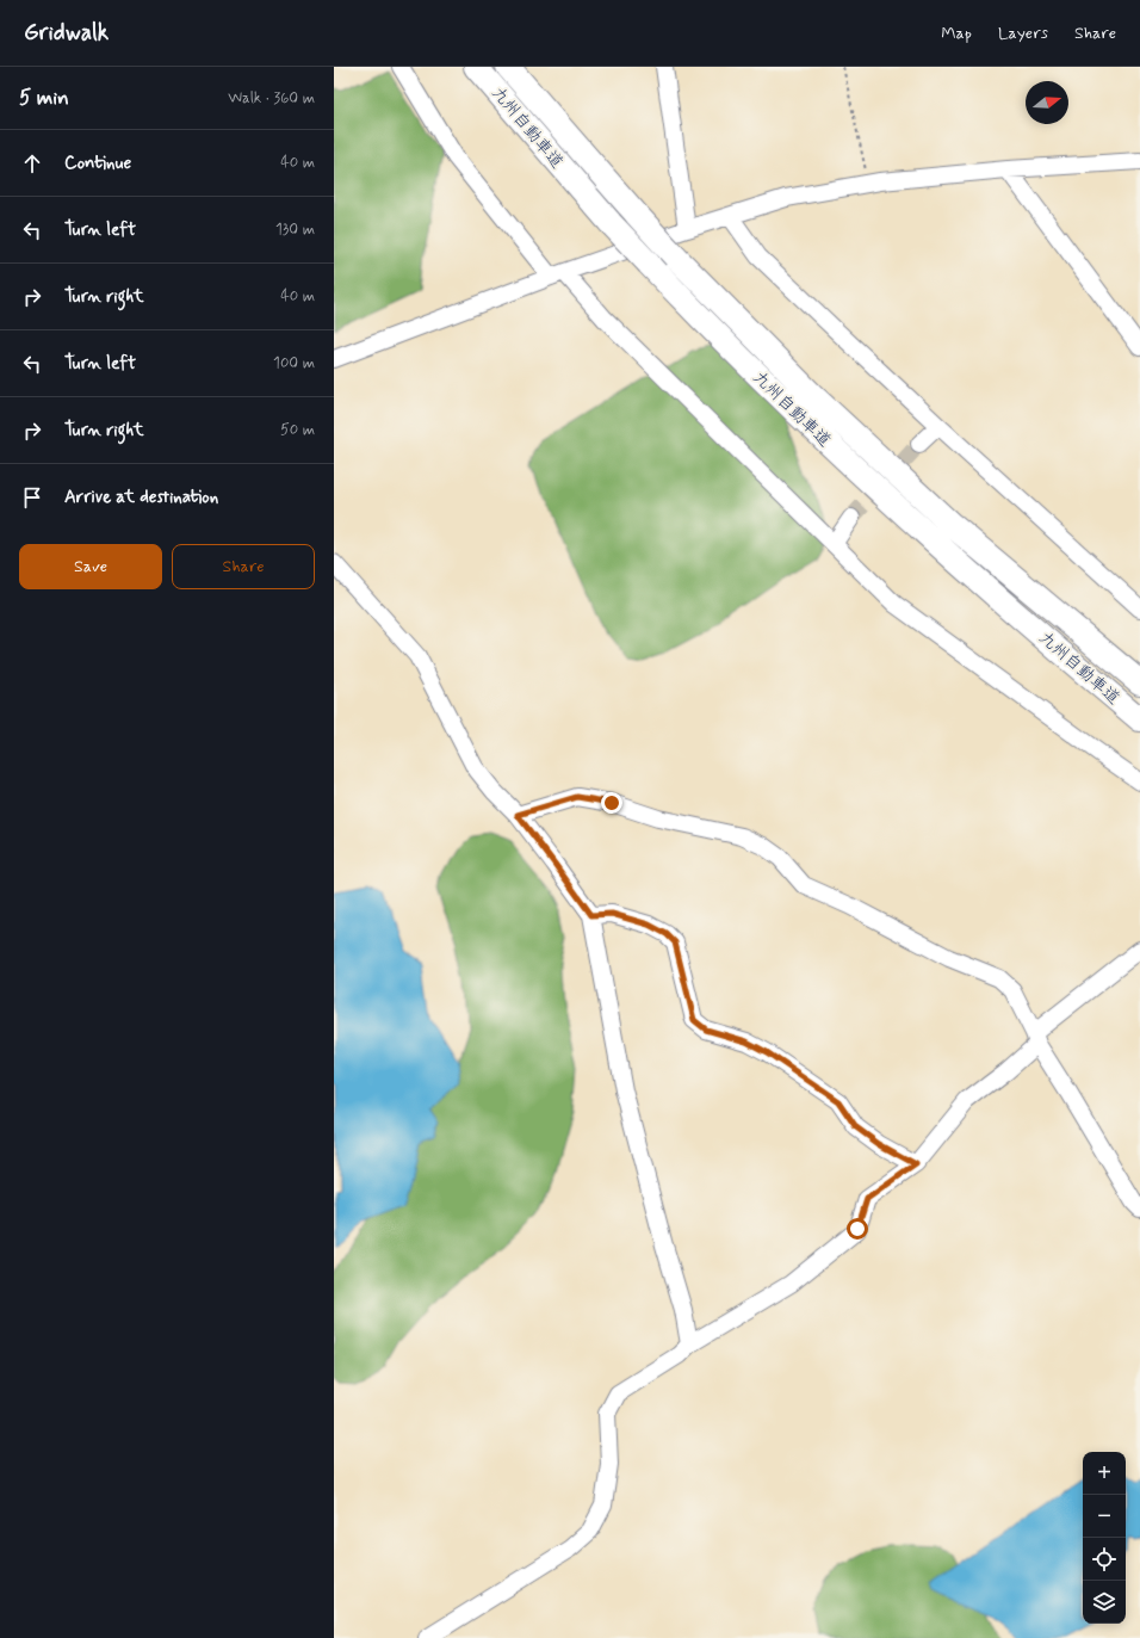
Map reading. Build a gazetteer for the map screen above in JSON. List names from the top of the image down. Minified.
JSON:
{"streets":{"highway":["九州自動車道"]},"north":"right","page":{"header":"Gridwalk","nav":["Map","Layers","Share"],"heading":["5 min","Walk · 360 m"],"list":[["Continue","40 m"],["Turn left","130 m"],["Turn right","40 m"],["Turn left","100 m"],["Turn right","50 m"],"Arrive at destination"],"buttons":["Save","Share"],"map_buttons":["+","−"]}}
